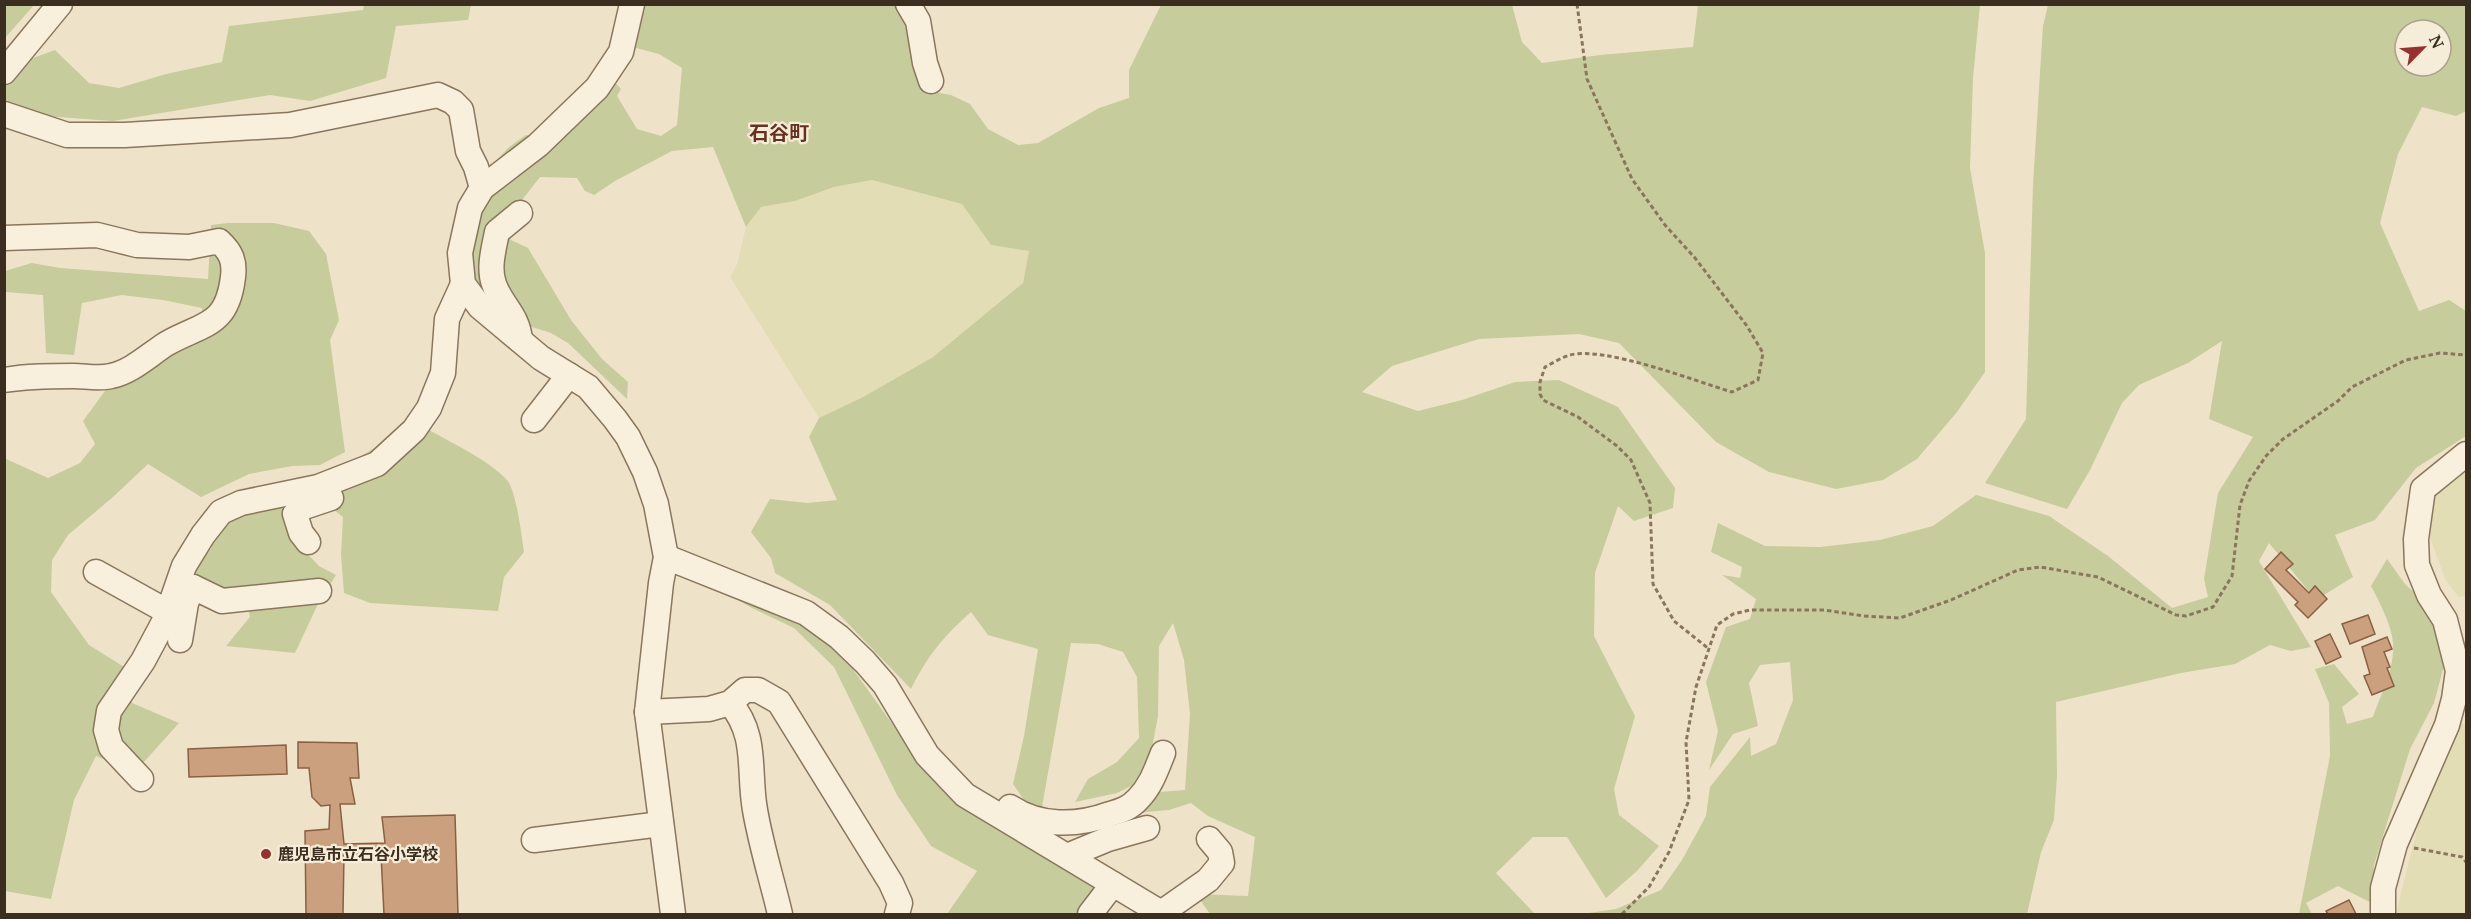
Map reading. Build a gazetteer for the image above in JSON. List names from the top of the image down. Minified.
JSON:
{"districts":["石谷町"],"places":["鹿児島市立石谷小学校"],"north":"top right"}
